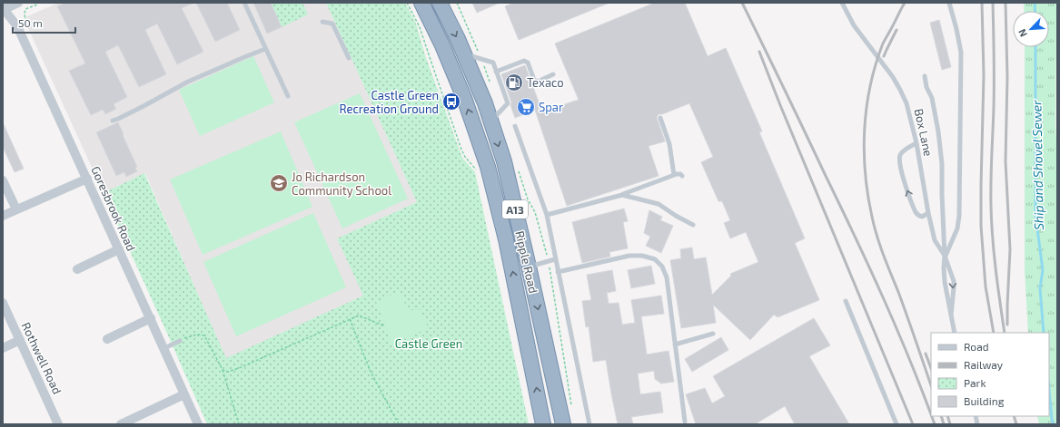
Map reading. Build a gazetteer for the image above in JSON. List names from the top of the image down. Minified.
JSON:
{"streets":{"highway":["A13","Ripple Road"],"street":["Goresbrook Road","Rothwell Road"],"lane":["Box Lane"]},"water":["Ship and Shovel Sewer"],"parks":["Castle Green"],"places":{"fuel station":["Texaco"],"bus stop":["Castle Green Recreation Ground"],"supermarket":["Spar"],"school or university":["Jo Richardson Community School"]},"legend":["Road","Railway","Park","Building"],"scale_bar":"50 m","north":"bottom left"}
